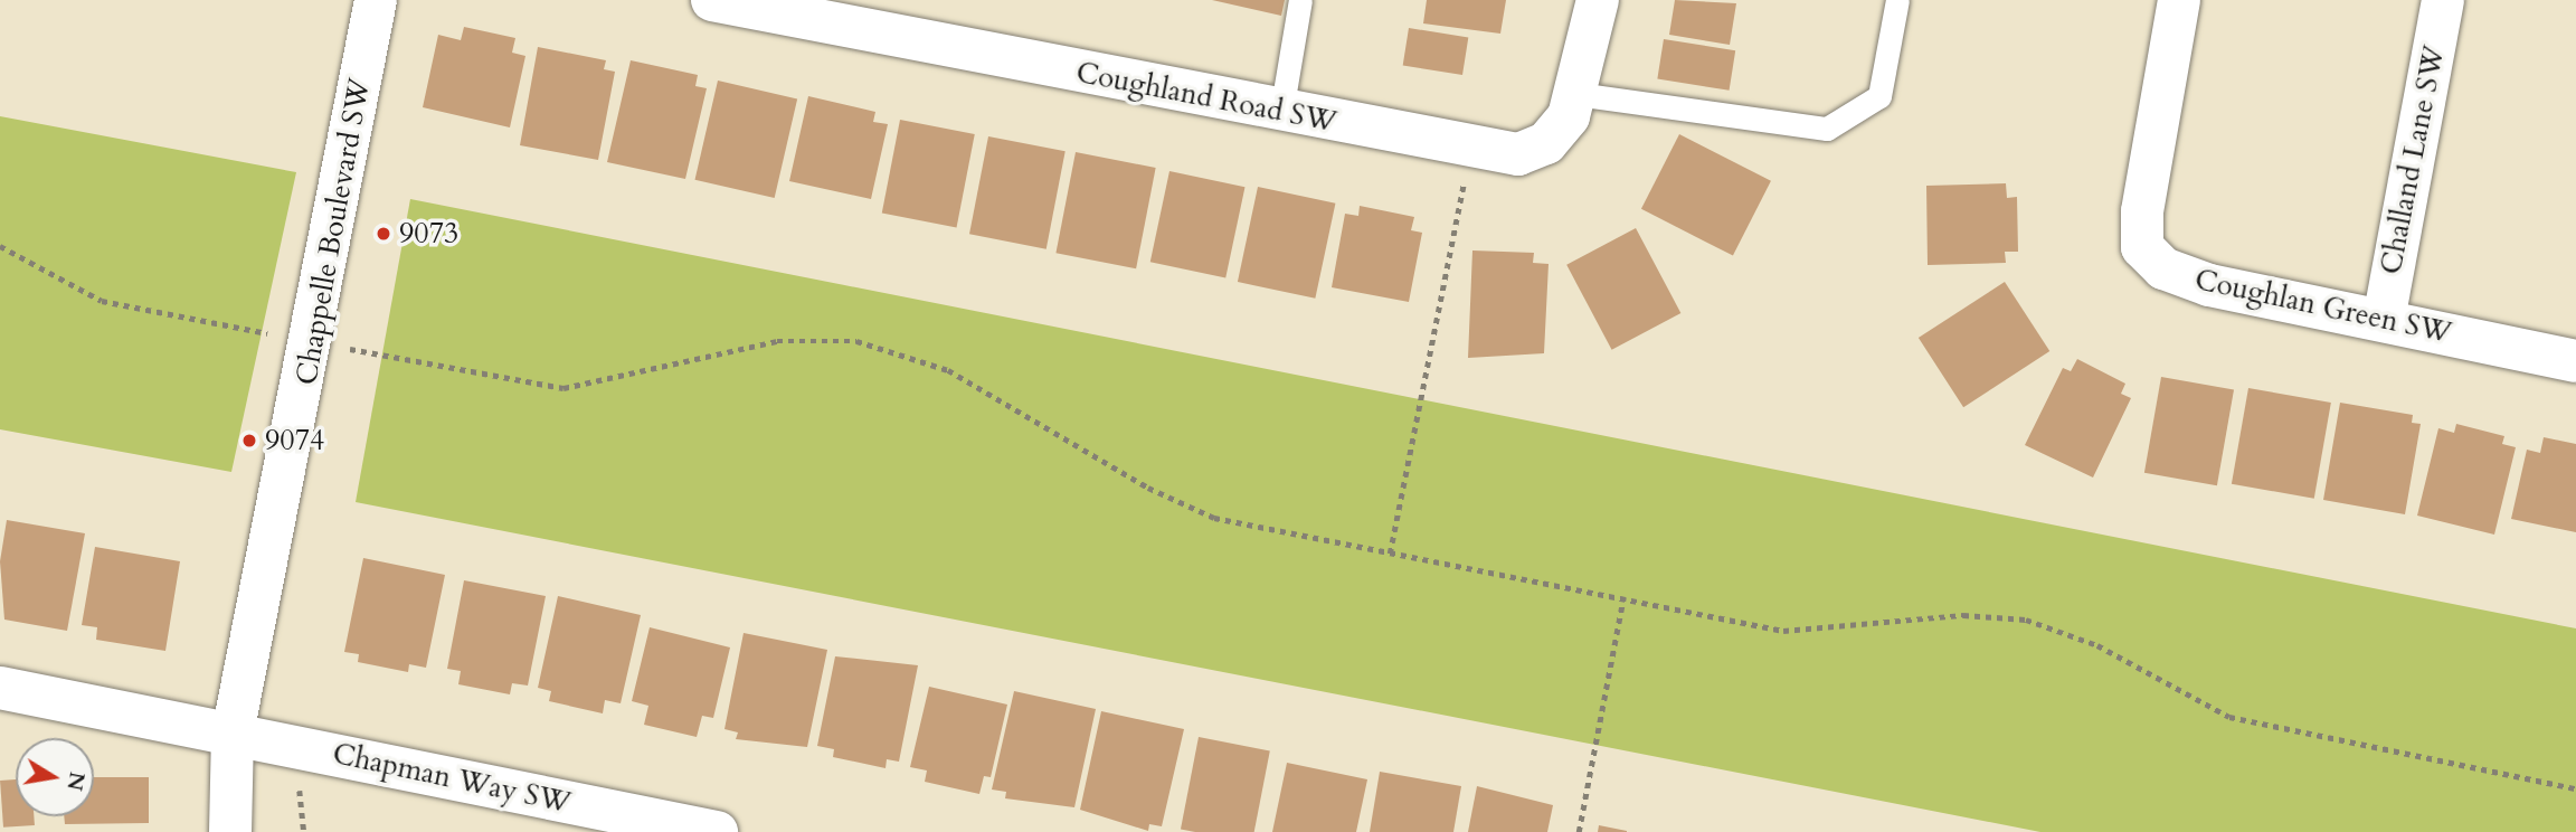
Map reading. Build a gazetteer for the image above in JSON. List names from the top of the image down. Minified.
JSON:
{"streets":{"street":["Coughland Road SW","Challand Lane SW","Chappelle Boulevard SW","Coughlan Green SW","Chapman Way SW"]},"crossings":[["Challand Lane SW","Coughlan Green SW"],["Chappelle Boulevard SW","Chapman Way SW"]],"places":["9073","9074"],"north":"right"}
